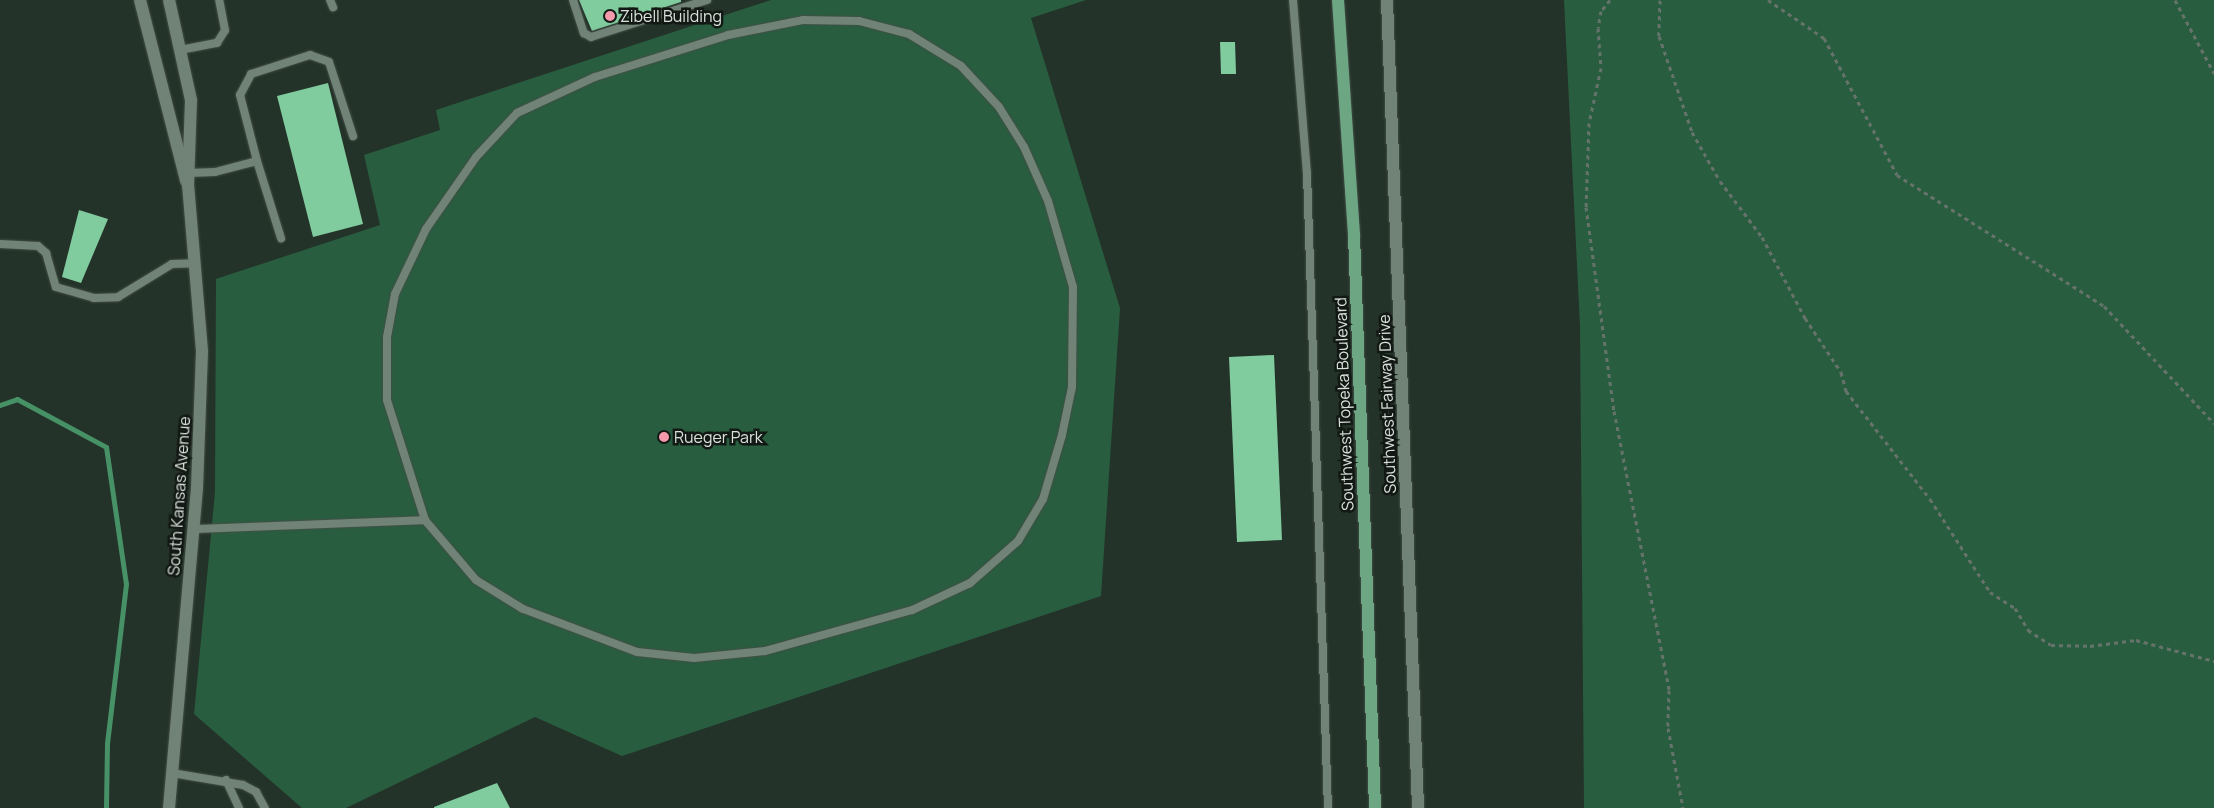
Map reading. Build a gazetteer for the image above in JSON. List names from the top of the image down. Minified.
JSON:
{"streets":{"main road":["Southwest Topeka Boulevard","Southwest Fairway Drive","South Kansas Avenue"]},"places":["Zibell Building","Rueger Park"]}
